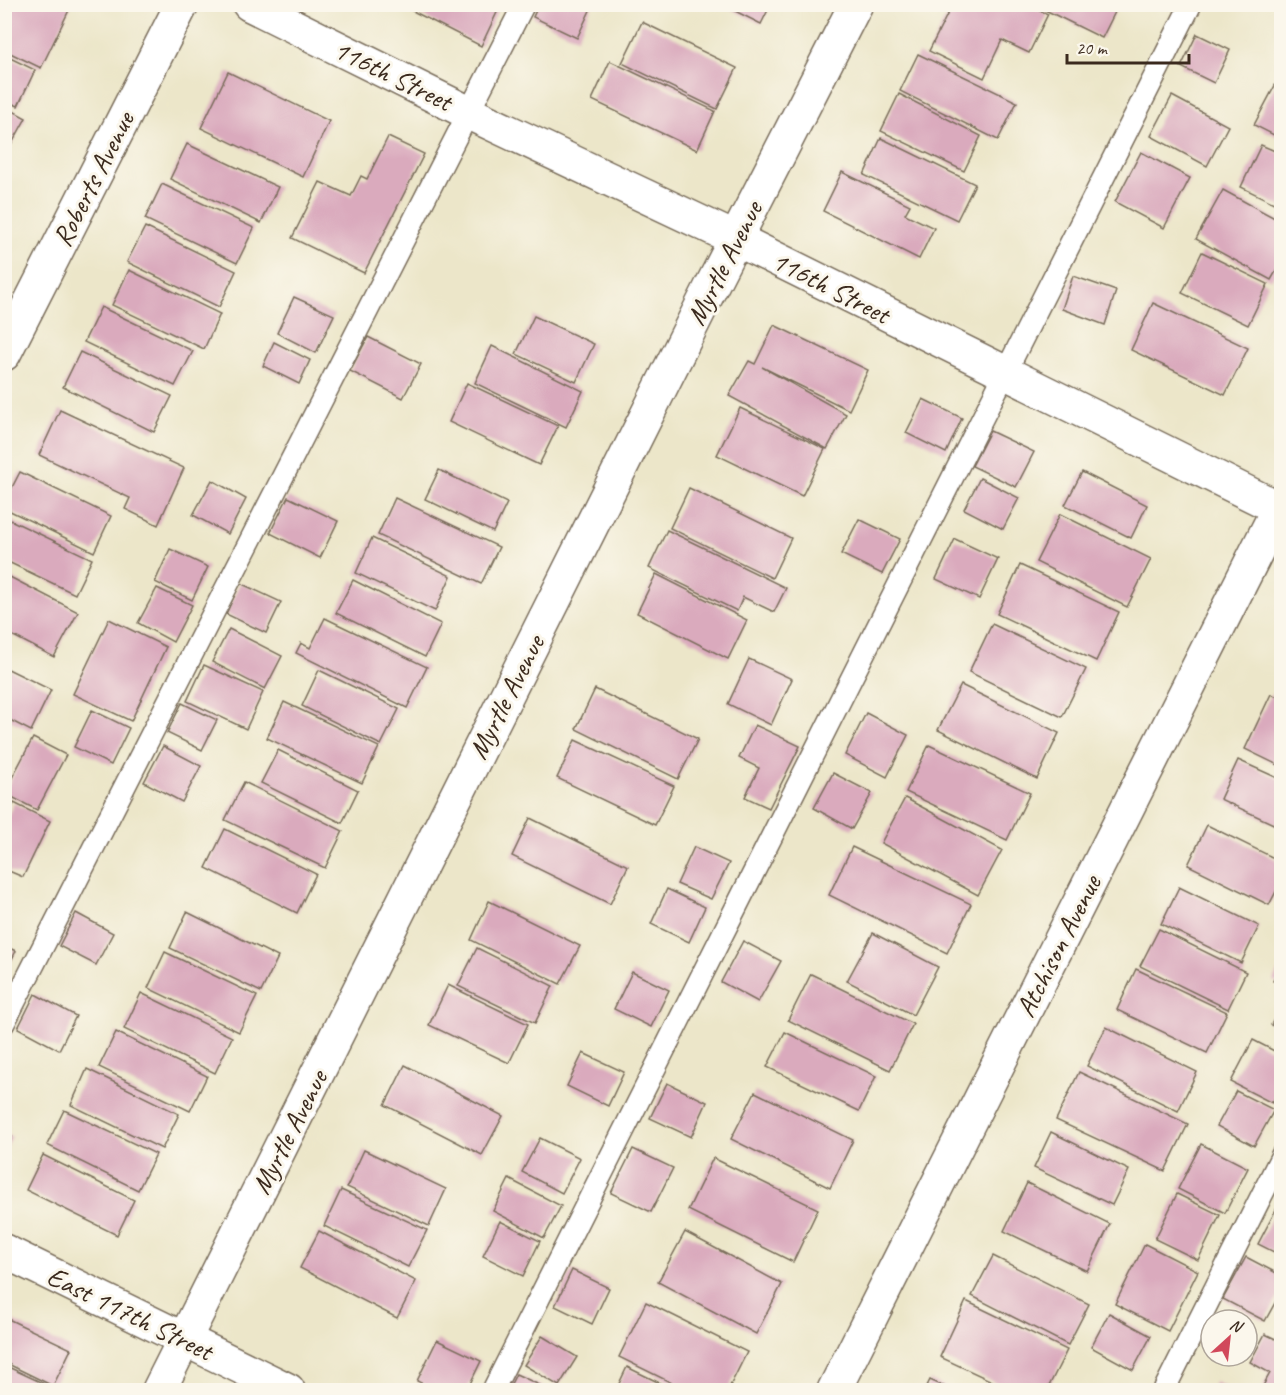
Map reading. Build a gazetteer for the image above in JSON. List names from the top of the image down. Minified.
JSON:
{"streets":{"street":["116th Street","Roberts Avenue","Myrtle Avenue","Atchison Avenue","East 117th Street"]},"crossings":[["116th Street","Myrtle Avenue"],["116th Street","Atchison Avenue"],["Myrtle Avenue","East 117th Street"]],"scale_bar":"20 m","north":"top right"}
